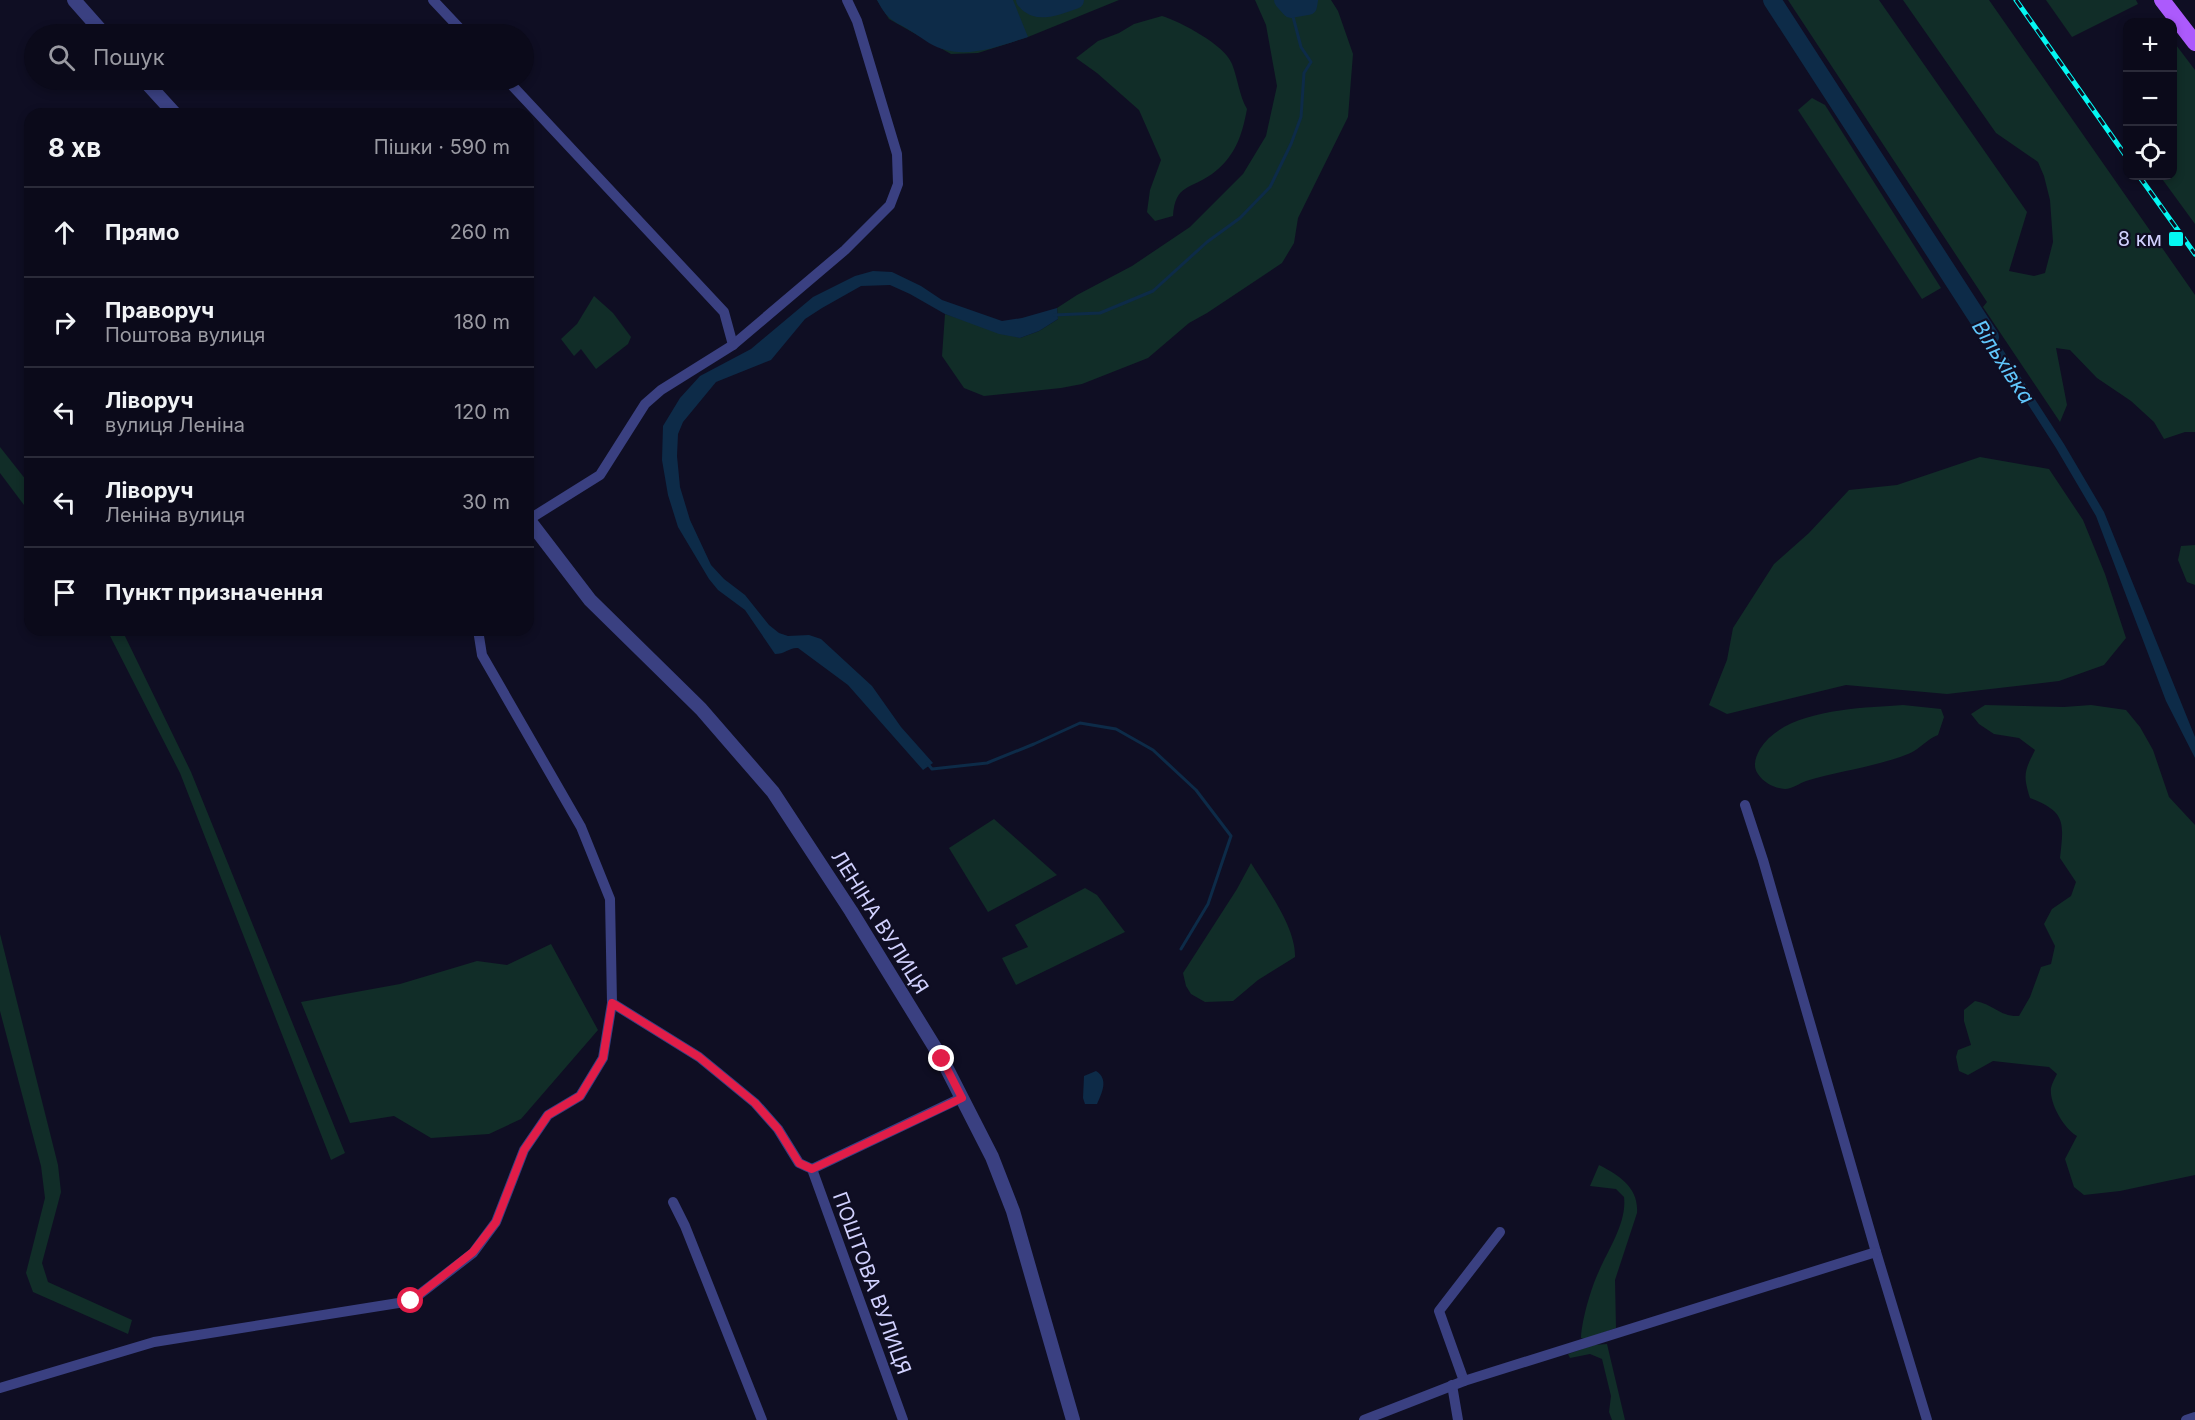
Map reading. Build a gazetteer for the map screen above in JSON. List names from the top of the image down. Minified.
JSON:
{"streets":{"street":["ЛЕНІНА ВУЛИЦЯ","ПОШТОВА ВУЛИЦЯ"]},"water":["Вільхівка"],"places":{"transit":["8 км"]},"page":{"map_buttons":["+","−"],"search":"Пошук","heading":["8 хв","Пішки · 590 m"],"list":[["Прямо","260 m"],["Праворуч","Поштова вулиця","180 m"],["Ліворуч","вулиця Леніна","120 m"],["Ліворуч","Леніна вулиця","30 m"],"Пункт призначення"]}}
